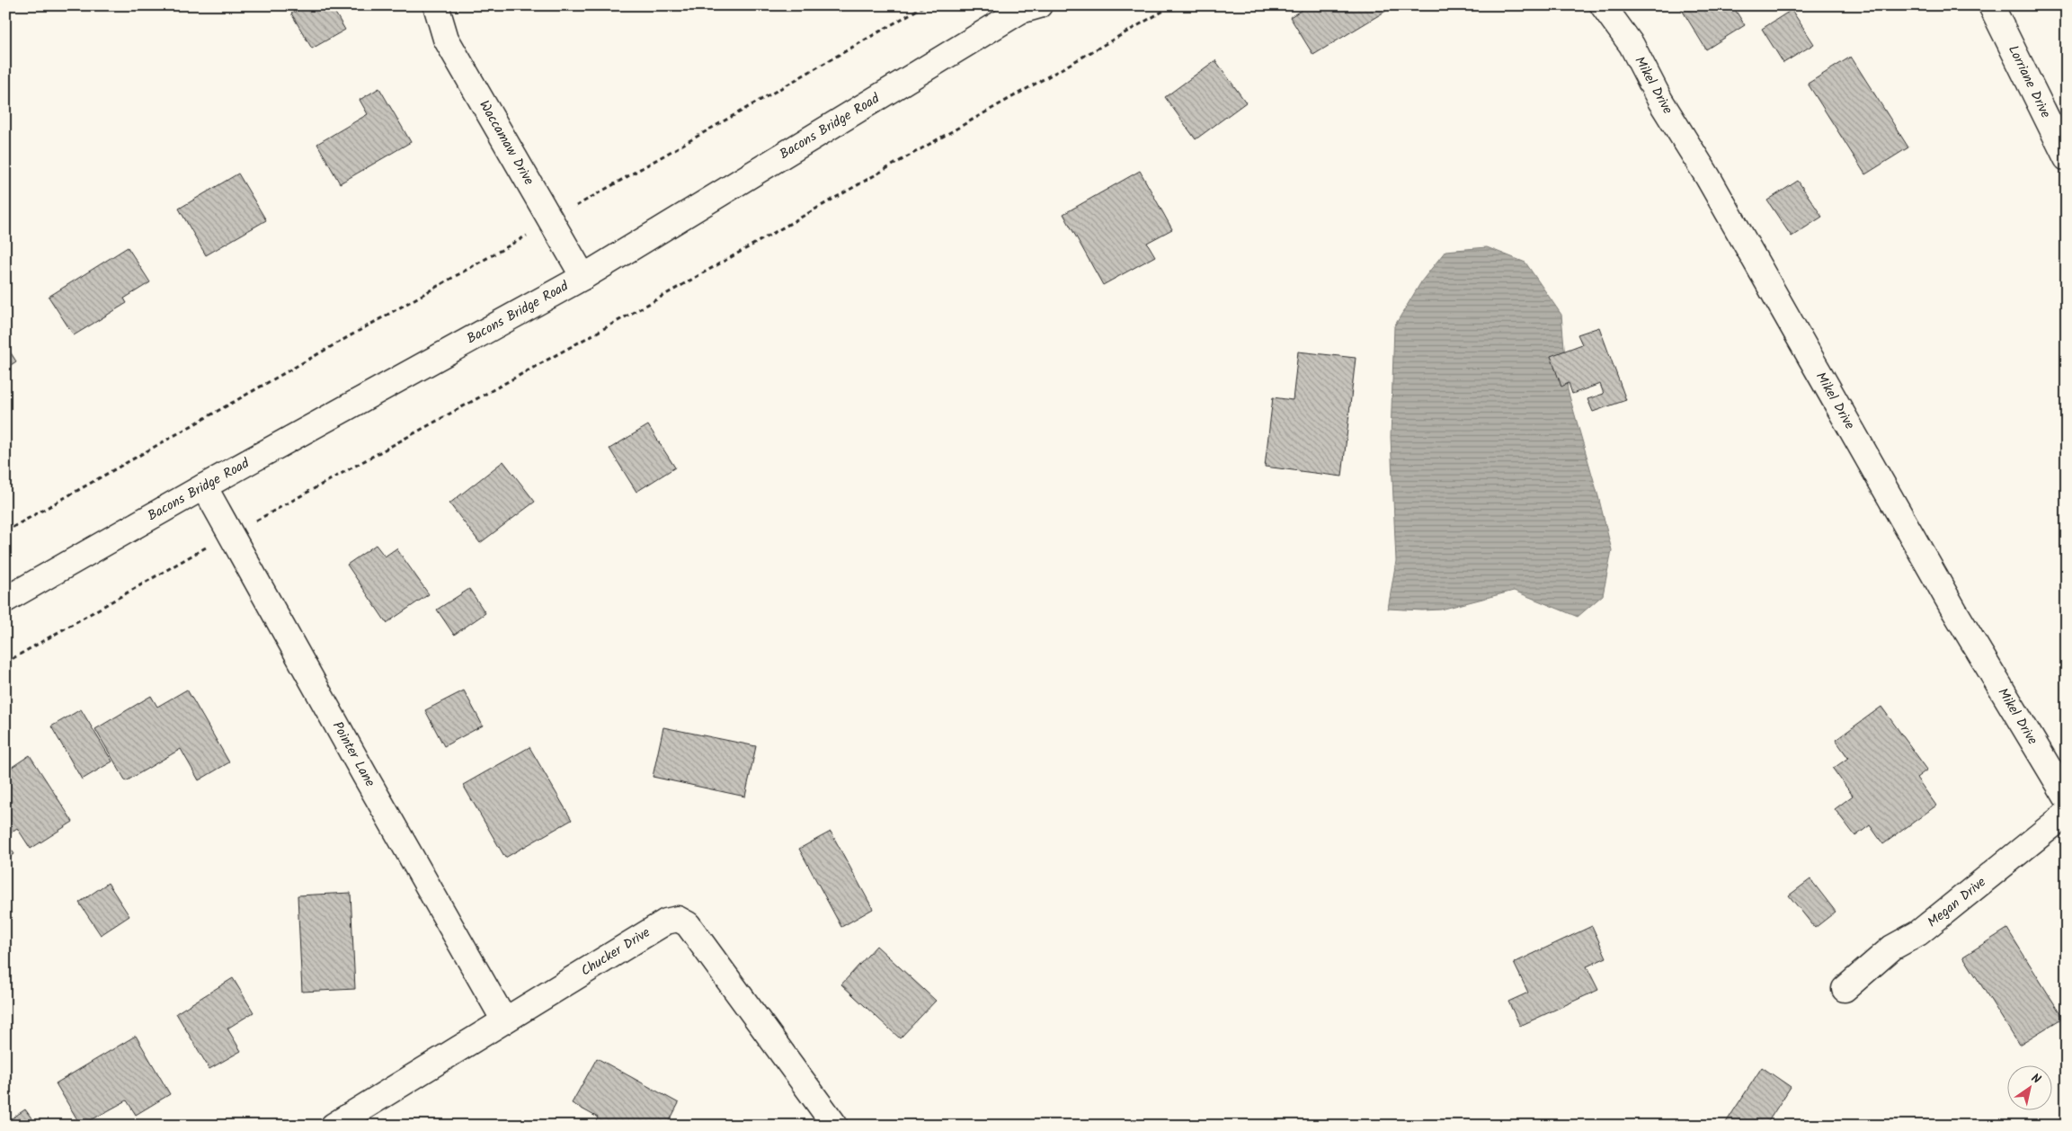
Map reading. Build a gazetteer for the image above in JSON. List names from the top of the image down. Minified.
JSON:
{"streets":{"street":["Lorriane Drive","Mikel Drive","Bacons Bridge Road","Waccamaw Drive","Pointer Lane","Megan Drive","Chucker Drive"]},"crossings":[["Bacons Bridge Road","Waccamaw Drive"],["Bacons Bridge Road","Pointer Lane"],["Pointer Lane","Chucker Drive"]],"north":"top right"}
